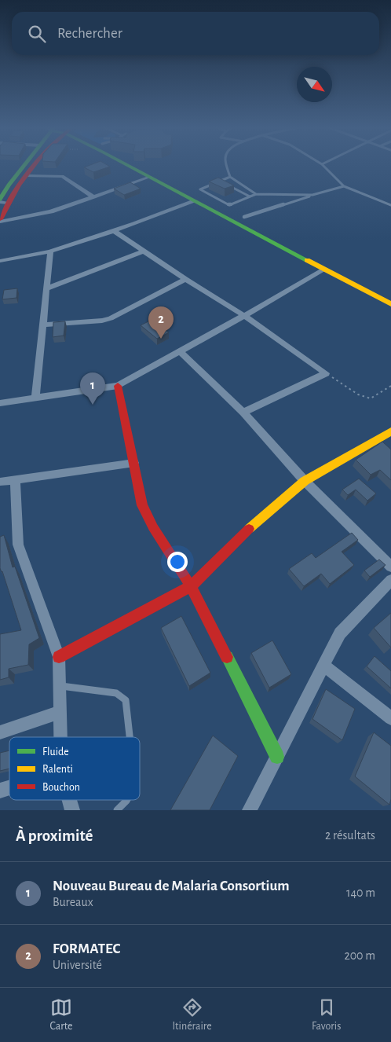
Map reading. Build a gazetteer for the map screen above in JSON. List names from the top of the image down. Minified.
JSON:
{"legend":["Fluide","Ralenti","Bouchon"],"north":"bottom right","page":{"search":"Rechercher","pins":["2","1"],"heading":["À proximité","2 résultats"],"list":[{"mark":"1","name":"Nouveau Bureau de Malaria Consortium","note":"Bureaux","value":"140 m"},{"mark":"2","name":"FORMATEC","note":"Université","value":"200 m"}],"nav":["Carte","Itinéraire","Favoris"]}}
